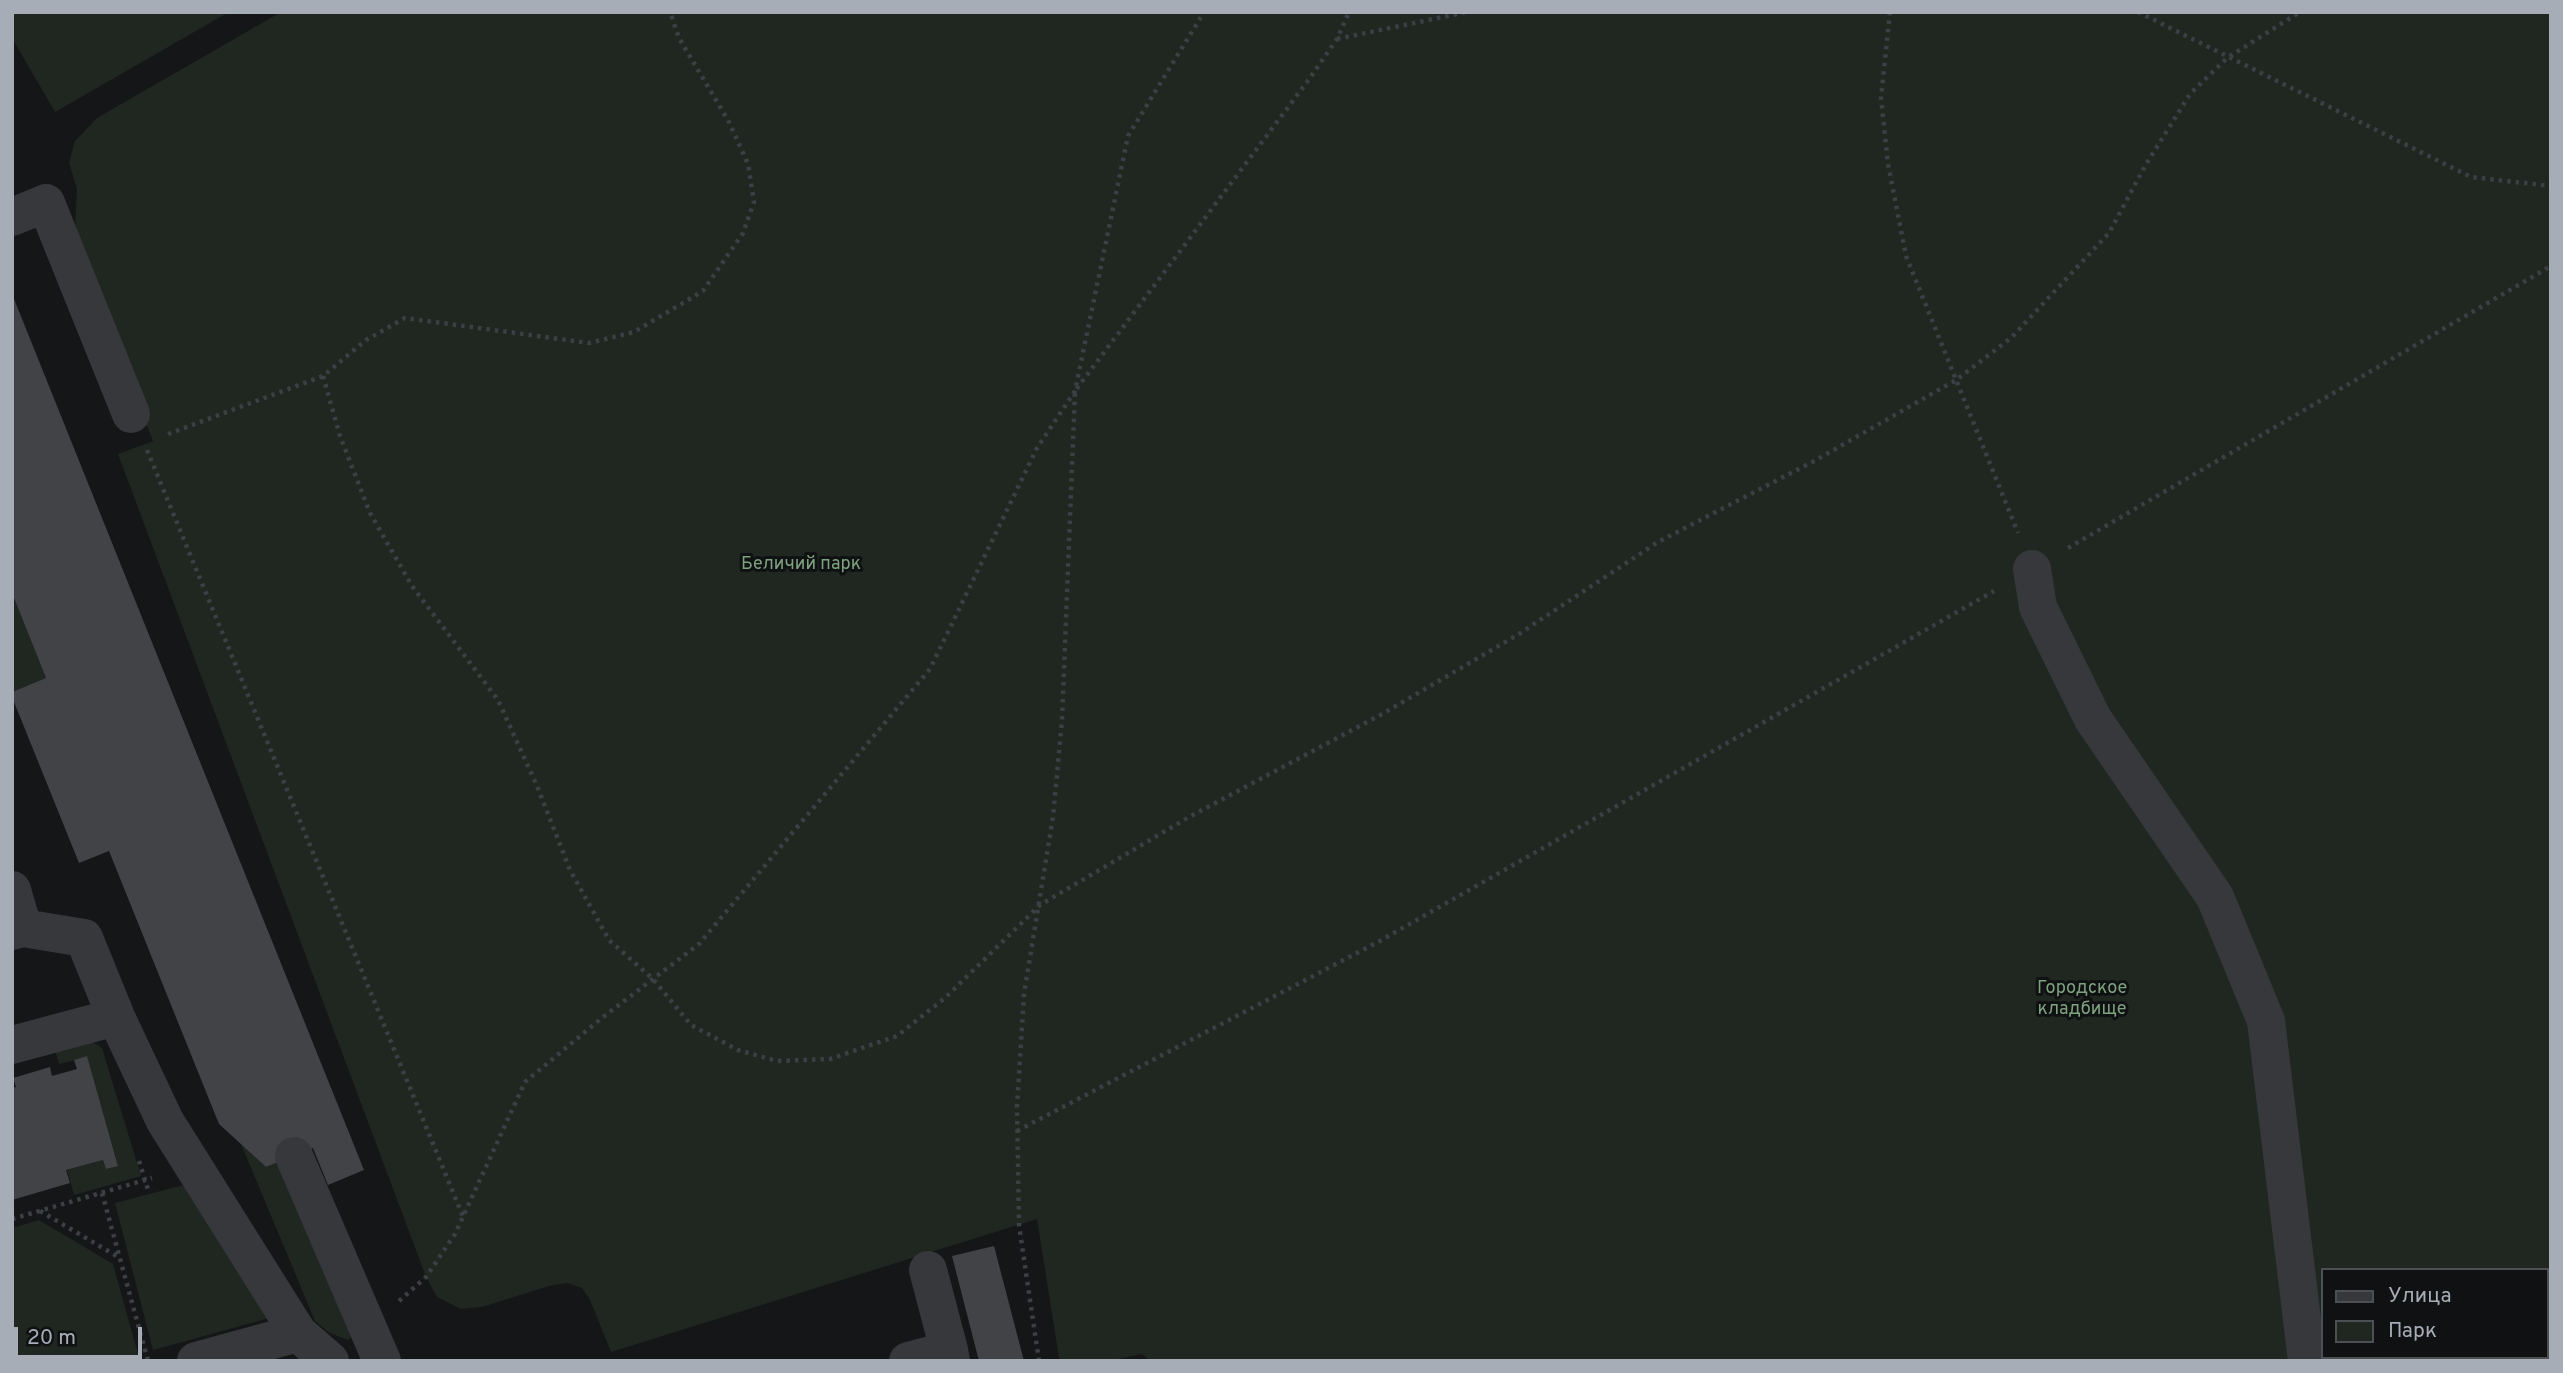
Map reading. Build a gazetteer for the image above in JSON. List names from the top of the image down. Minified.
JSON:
{"parks":["Беличий парк","Городское кладбище"],"legend":["Улица","Парк"],"scale_bar":"20 m"}
